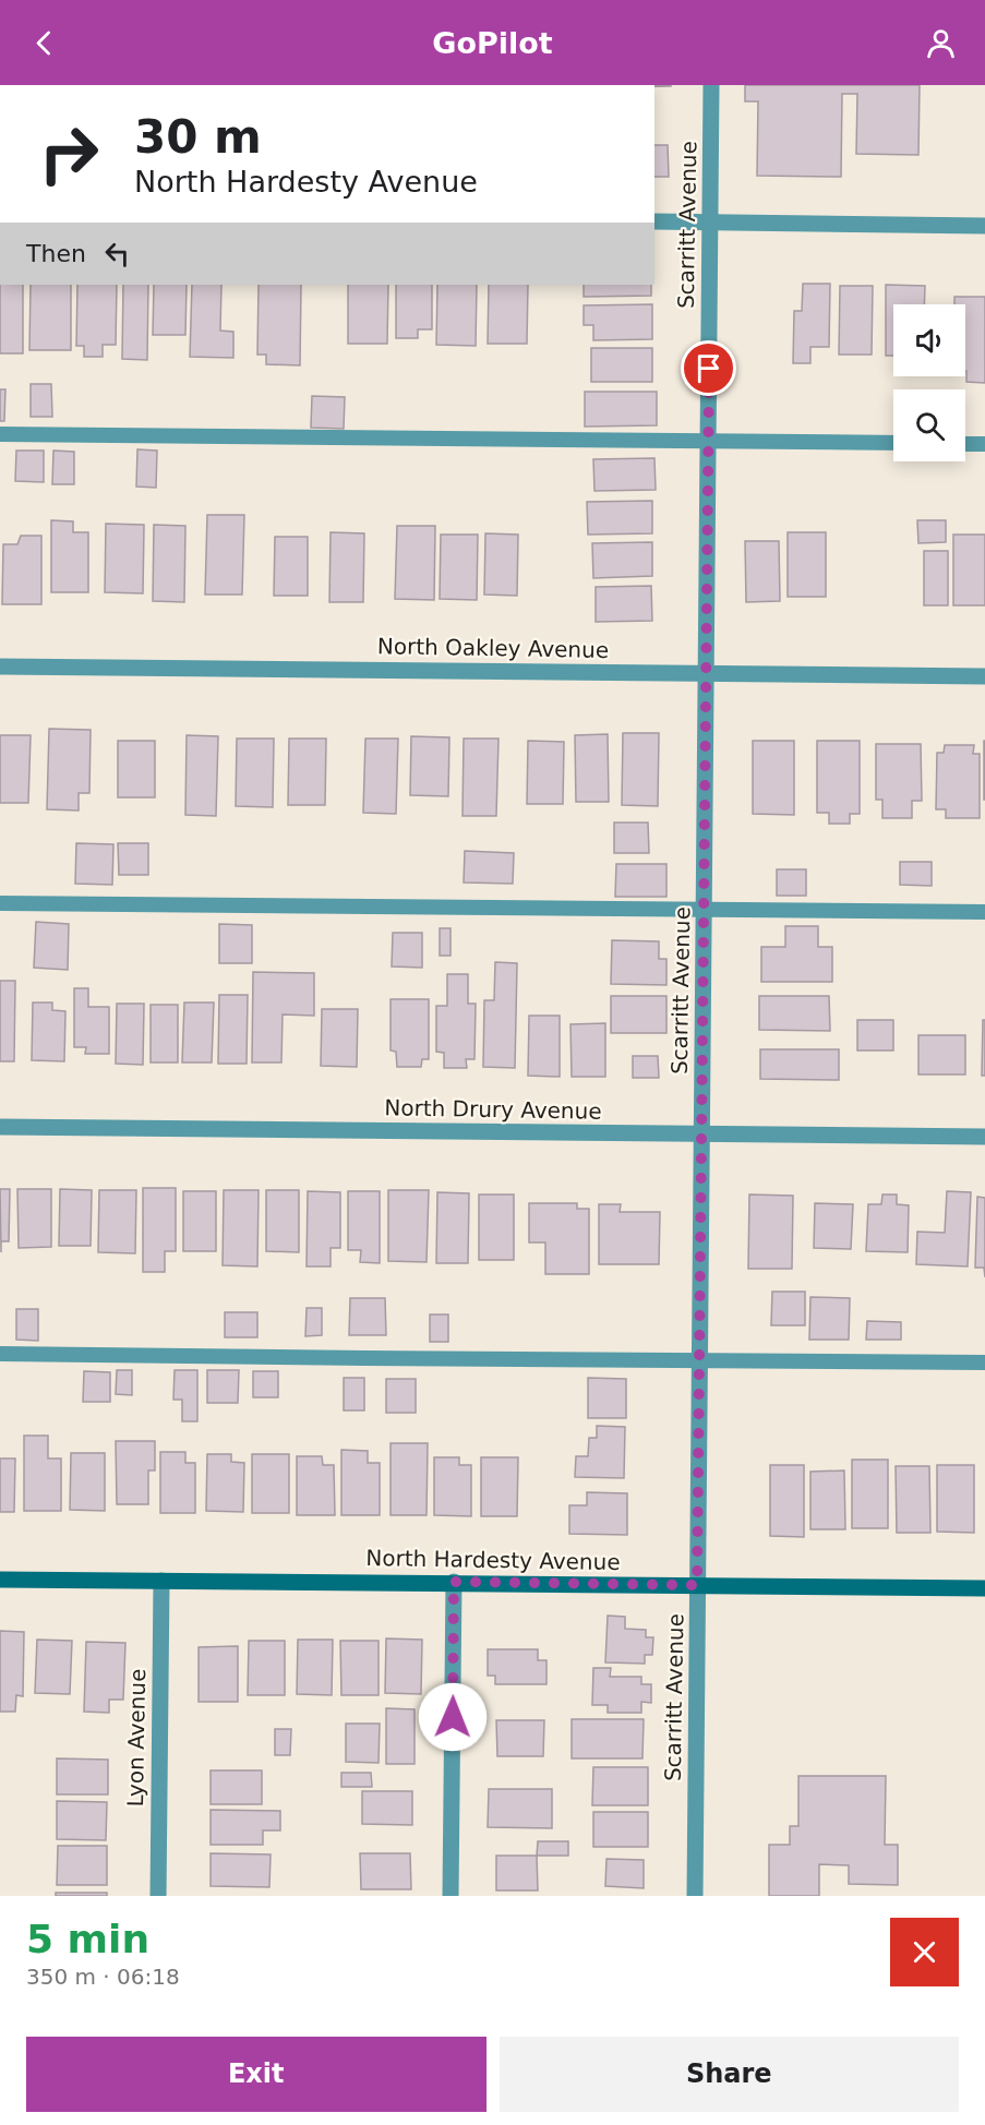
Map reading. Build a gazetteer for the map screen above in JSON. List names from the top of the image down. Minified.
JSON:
{"streets":{"street":["Scarritt Avenue","North Oakley Avenue","North Drury Avenue","North Hardesty Avenue","Lyon Avenue"]},"crossings":[["Scarritt Avenue","North Oakley Avenue"],["Scarritt Avenue","North Drury Avenue"],["Scarritt Avenue","North Hardesty Avenue"],["North Hardesty Avenue","Lyon Avenue"]],"page":{"header":"GoPilot","turn":["30 m","North Hardesty Avenue"],"then":"Then","heading":["5 min","350 m · 06:18"],"buttons":["Exit","Share"]}}
